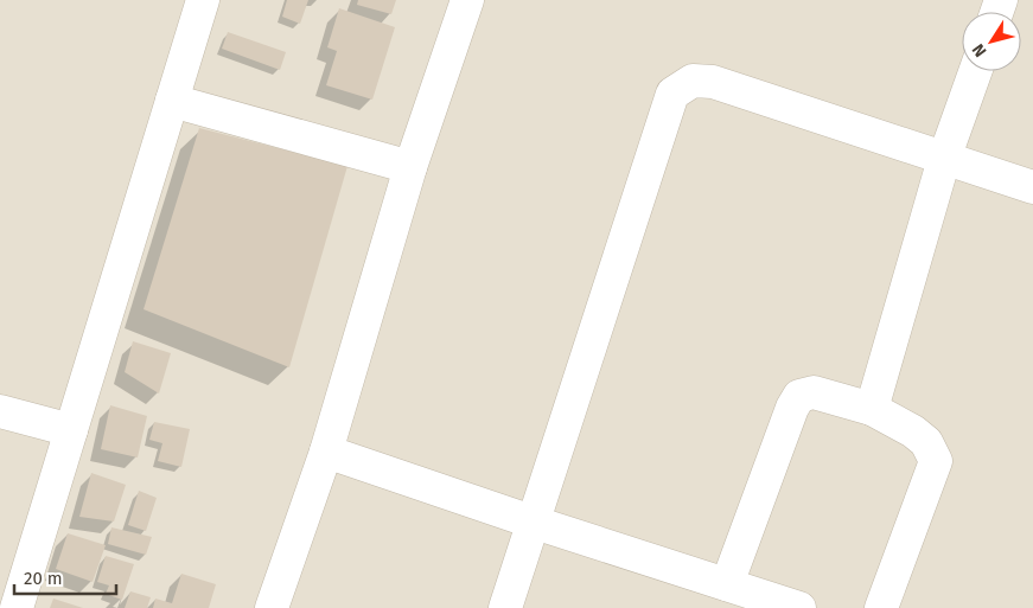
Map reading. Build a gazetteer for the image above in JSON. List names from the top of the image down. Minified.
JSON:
{"scale_bar":"20 m","north":"bottom left"}
